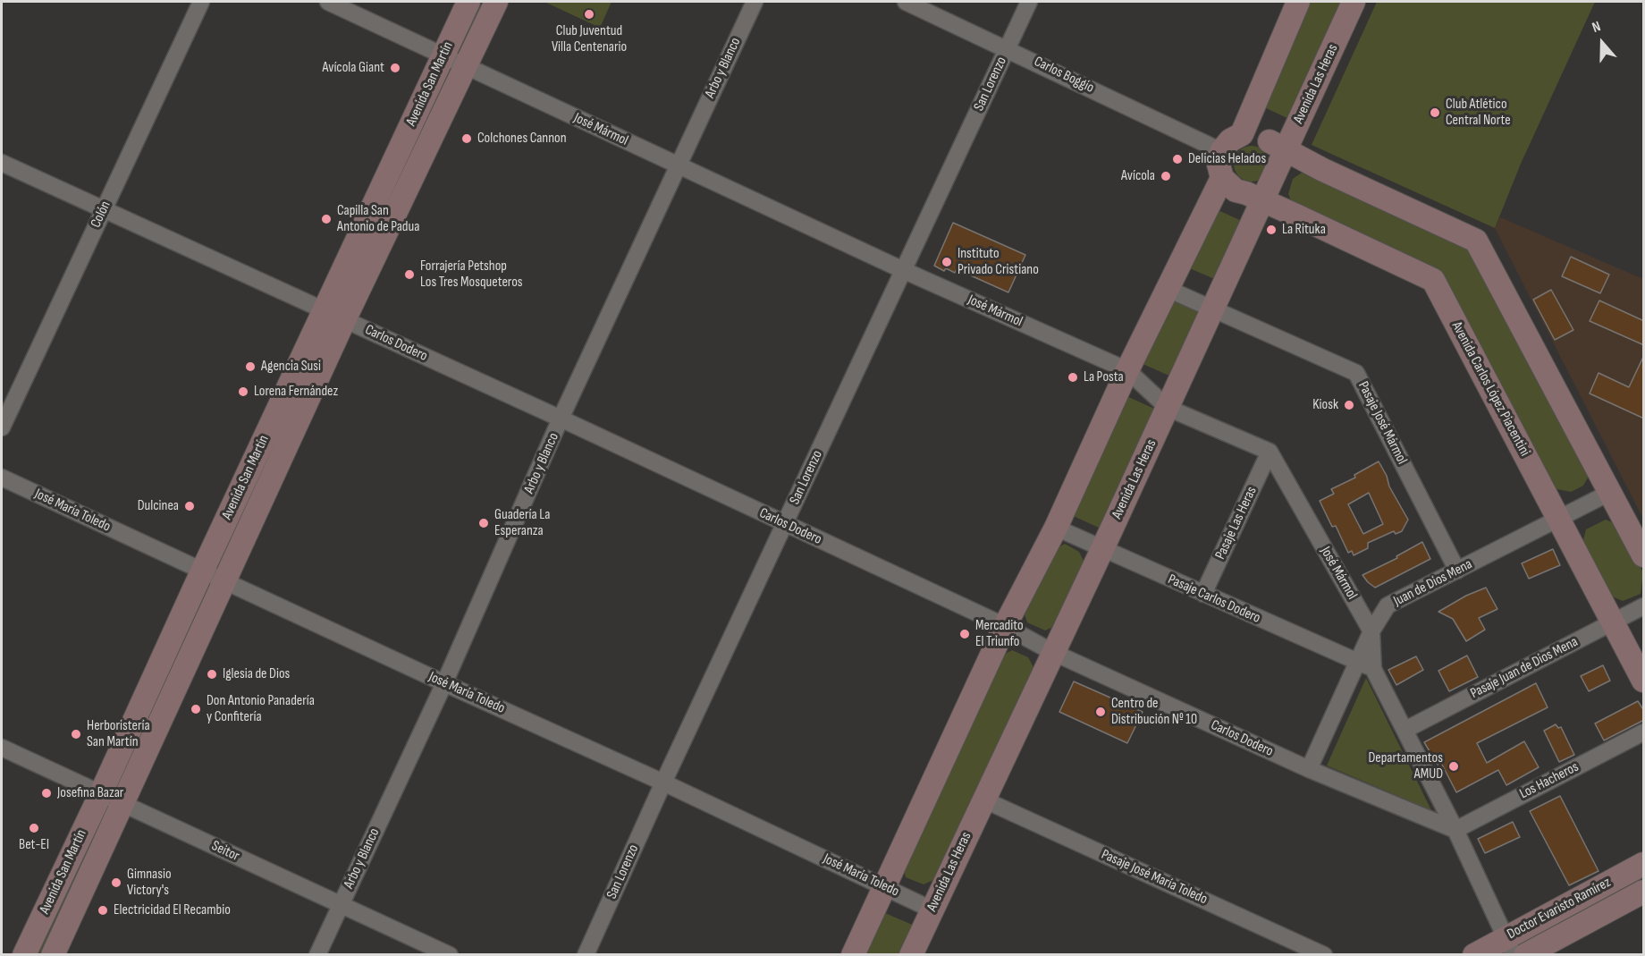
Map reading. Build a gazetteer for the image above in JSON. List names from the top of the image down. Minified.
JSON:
{"streets":{"main road":["Avenida San Martín","Avenida Las Heras","Avenida Carlos López Piacentini","Doctor Evaristo Ramírez"],"street":["Arbo y Blanco","Carlos Boggio","San Lorenzo","José Mármol","Colón","Carlos Dodero","Pasaje José Mármol","José María Toledo","Pasaje Las Heras","Juan de Dios Mena","Pasaje Carlos Dodero","Pasaje Juan de Dios Mena","Los Hacheros","Seitor","Pasaje José María Toledo"]},"crossings":[["Arbo y Blanco","José Mármol"],["Arbo y Blanco","Carlos Dodero"],["Arbo y Blanco","José María Toledo"],["Arbo y Blanco","Seitor"],["Carlos Boggio","San Lorenzo"],["Carlos Boggio","Avenida Carlos López Piacentini"],["Avenida San Martín","José Mármol"],["Avenida San Martín","Carlos Dodero"],["Avenida San Martín","José María Toledo"],["Avenida San Martín","Seitor"],["San Lorenzo","José Mármol"],["San Lorenzo","Carlos Dodero"],["San Lorenzo","José María Toledo"],["Avenida Las Heras","José Mármol"],["Avenida Las Heras","Carlos Dodero"],["Avenida Las Heras","Avenida Carlos López Piacentini"],["Avenida Las Heras","Pasaje José Mármol"],["Avenida Las Heras","José María Toledo"],["Avenida Las Heras","Pasaje Carlos Dodero"],["Avenida Las Heras","Pasaje José María Toledo"],["José Mármol","Pasaje Las Heras"],["José Mármol","Juan de Dios Mena"],["Colón","Carlos Dodero"],["Carlos Dodero","Juan de Dios Mena"],["Carlos Dodero","Los Hacheros"],["Avenida Carlos López Piacentini","Juan de Dios Mena"],["Avenida Carlos López Piacentini","Pasaje Juan de Dios Mena"],["Pasaje José Mármol","Juan de Dios Mena"],["Pasaje Las Heras","Pasaje Carlos Dodero"],["Juan de Dios Mena","Pasaje Carlos Dodero"]],"places":["Club Juventud Villa Centenario","Avícola Giant","Club Atlético Central Norte","Colchones Cannon","Delicias Helados","Avícola","Capilla San Antonio de Padua","La Rituka","Instituto Privado Cristiano","Forrajería Petshop Los Tres Mosqueteros","Agencia Susi","La Posta","Lorena Fernández","Kiosk","Dulcinea","Guadería La Esperanza","Mercadito El Triunfo","Iglesia de Dios","Don Antonio Panadería y Confitería","Centro de Distribución Nº 10","Herboristería San Martín","Departamentos AMUD","Josefina Bazar","Bet-El","Gimnasio Victory's","Electricidad El Recambio"],"north":"top"}
